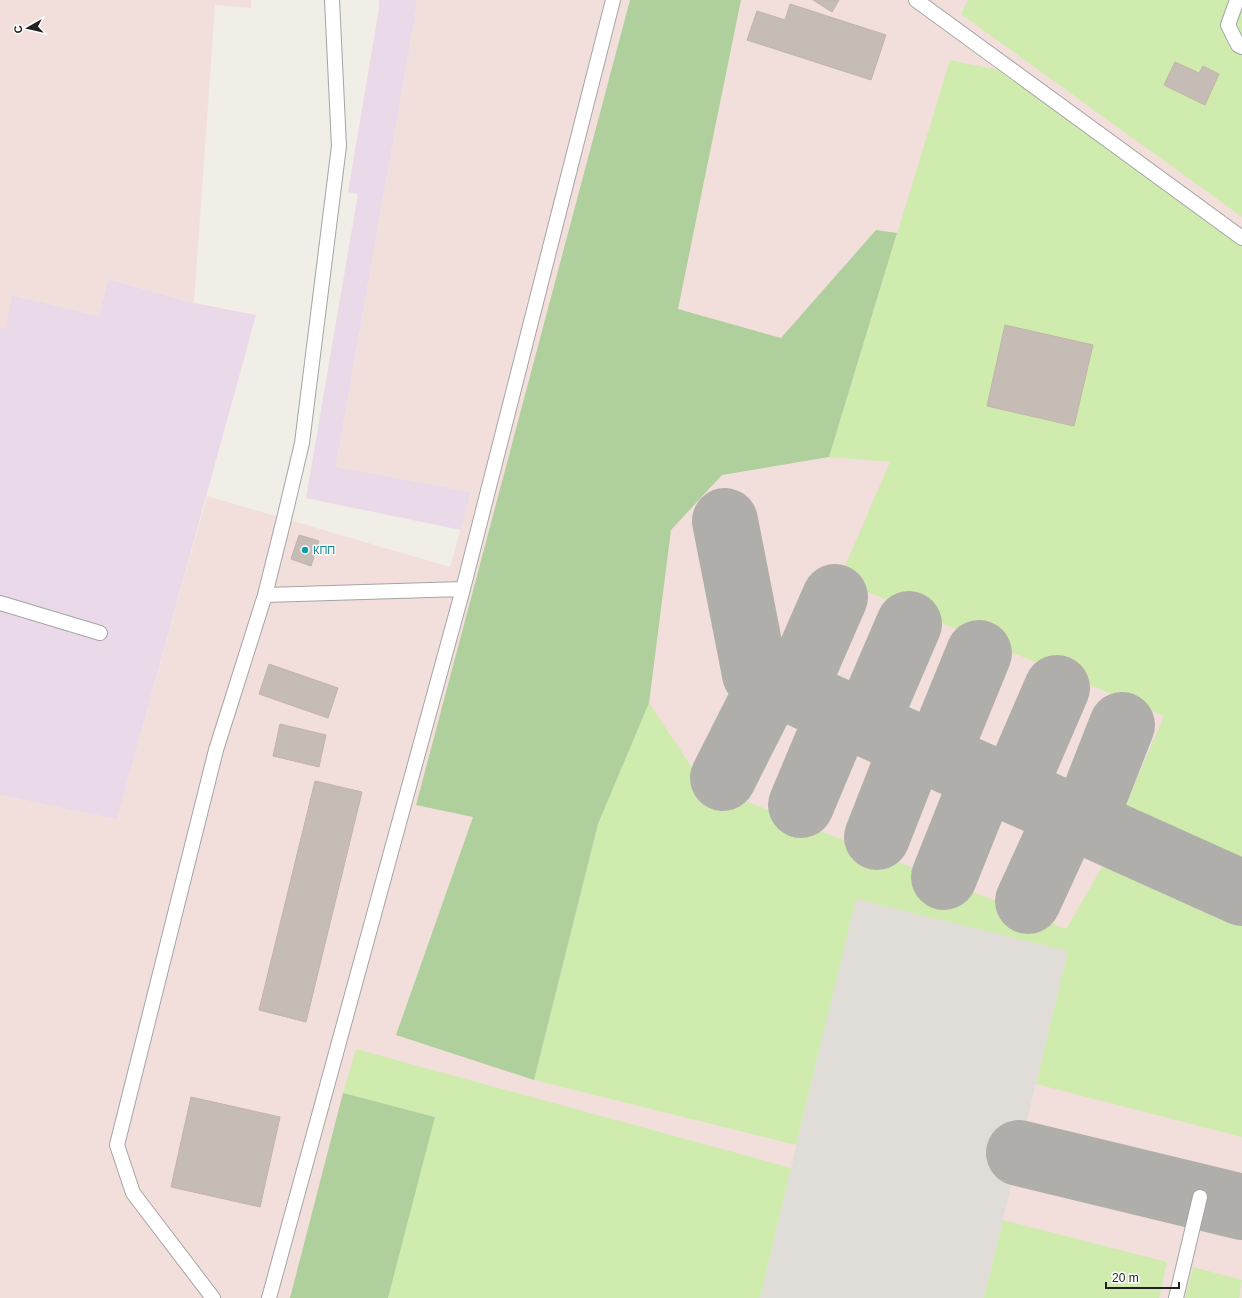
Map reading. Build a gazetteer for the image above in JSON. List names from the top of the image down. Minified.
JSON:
{"places":["КПП"],"scale_bar":"20 m","north":"left"}
